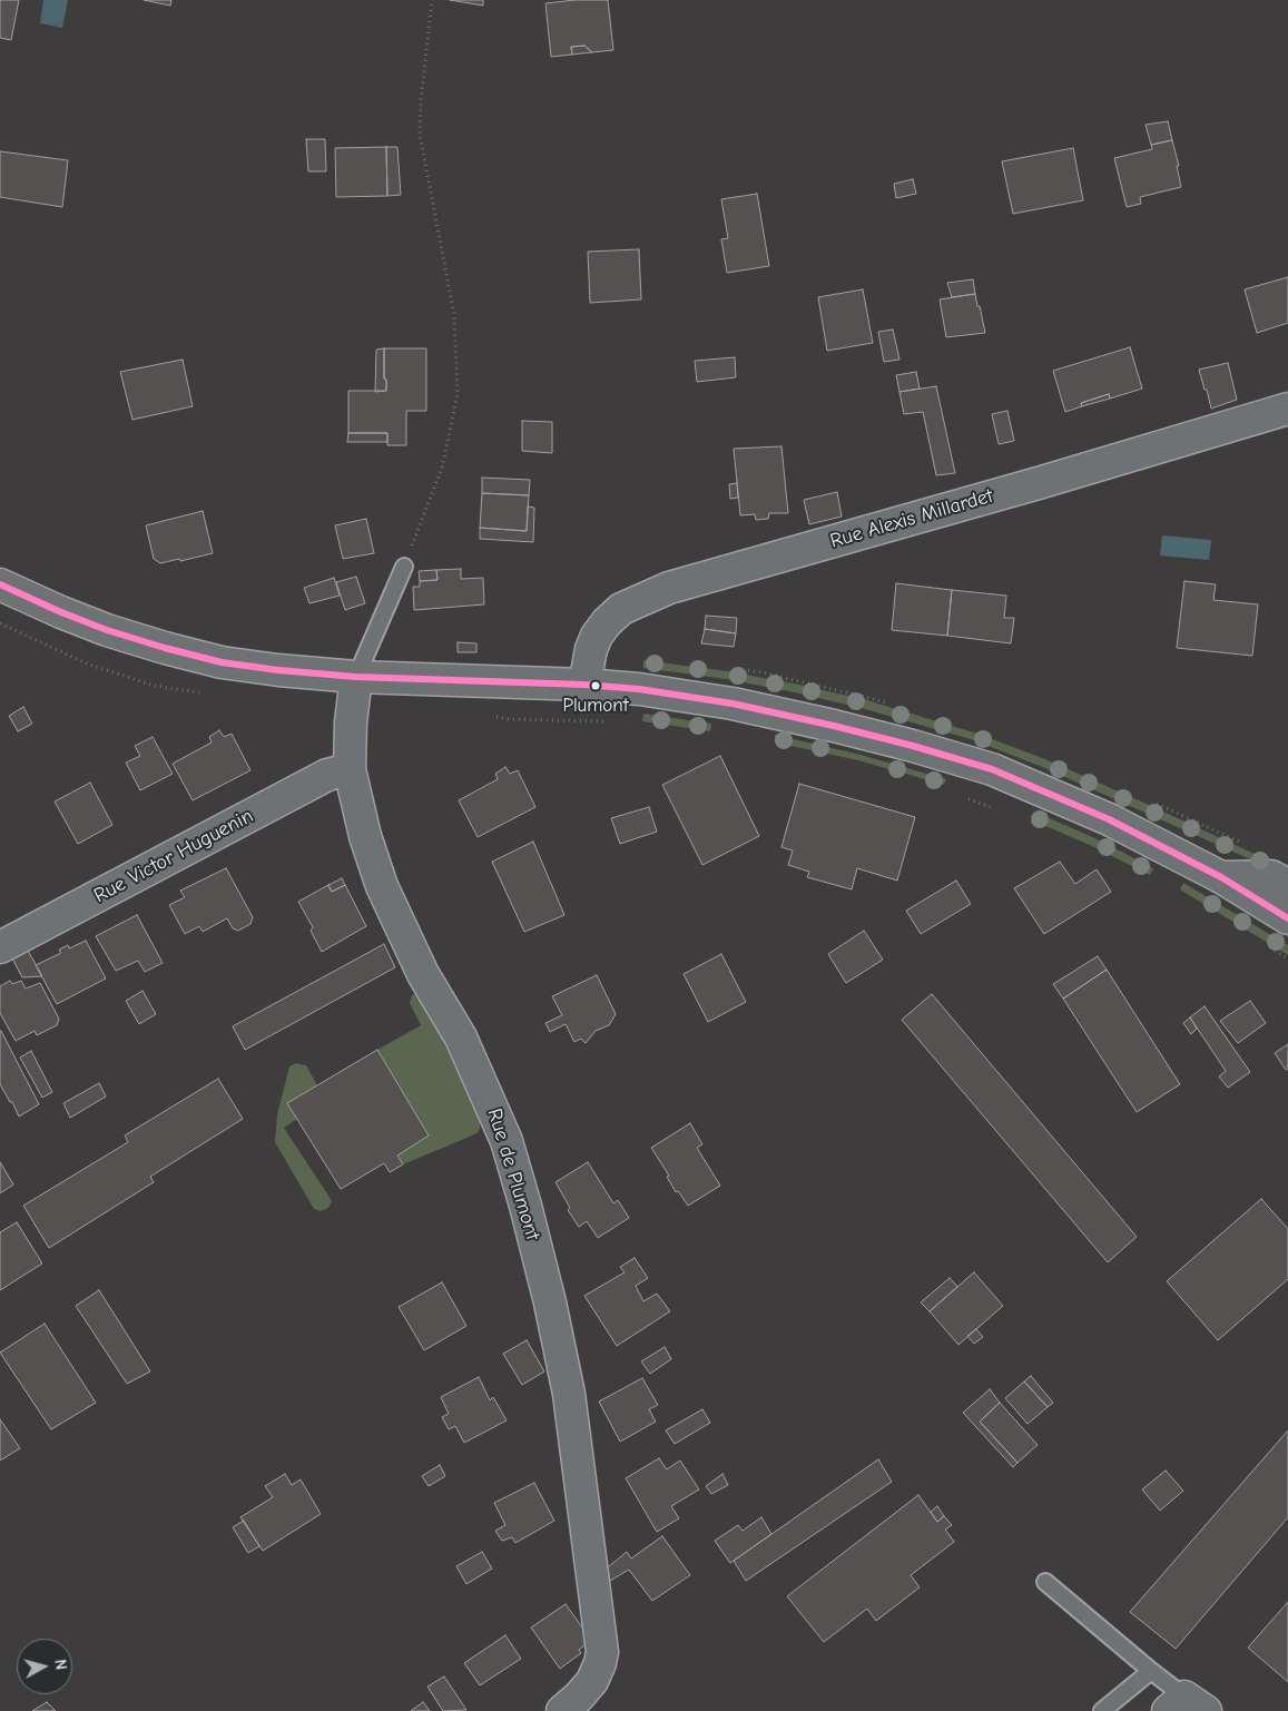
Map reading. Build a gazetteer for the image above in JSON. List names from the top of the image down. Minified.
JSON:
{"streets":{"street":["Rue Alexis Millardet","Rue Victor Huguenin","Rue de Plumont"]},"crossings":[["Rue Victor Huguenin","Rue de Plumont"]],"places":["Plumont"],"north":"right"}
